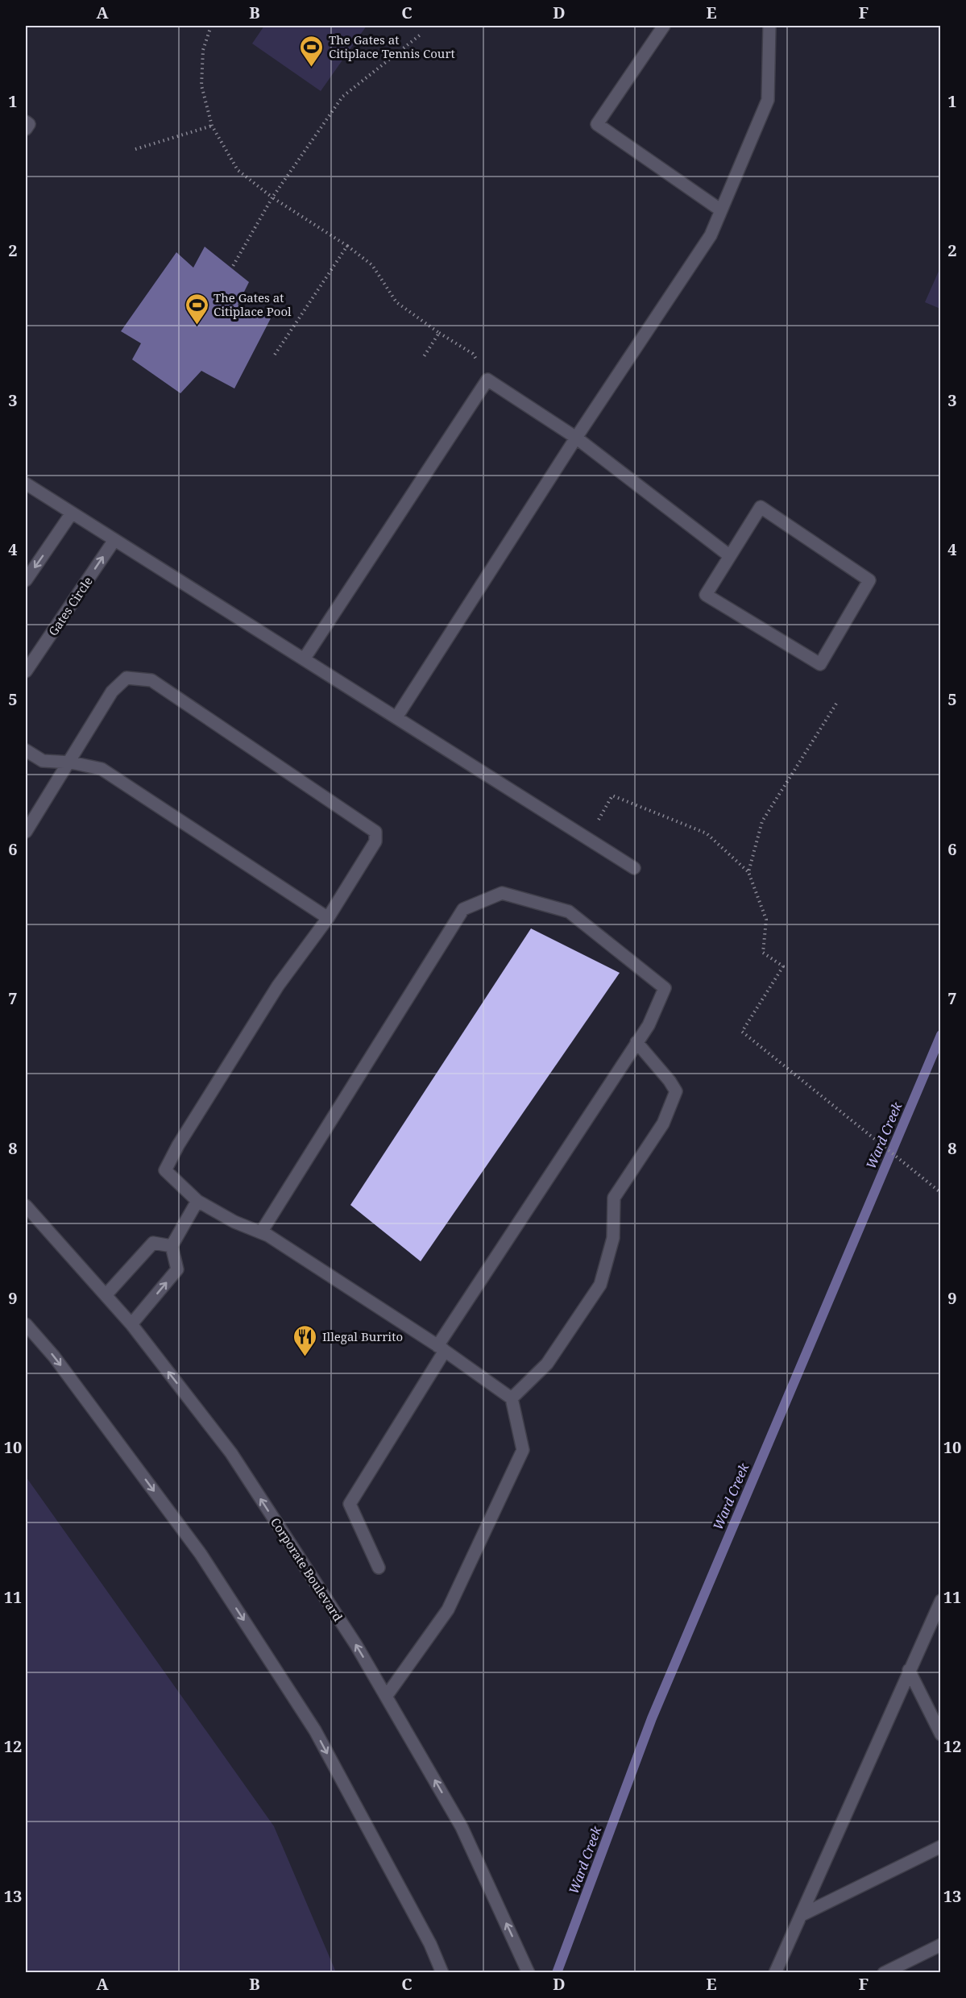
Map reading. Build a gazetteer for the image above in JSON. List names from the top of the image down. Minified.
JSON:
{"streets":{"street":["Gates Circle","Corporate Boulevard"]},"water":["Ward Creek"],"places":{"sports":["The Gates at Citiplace Tennis Court","The Gates at Citiplace Pool"],"restaurant":["Illegal Burrito"]},"grid":{"columns":["A","B","C","D","E","F"],"rows":["1","2","3","4","5","6","7","8","9","10","11","12","13"]}}
